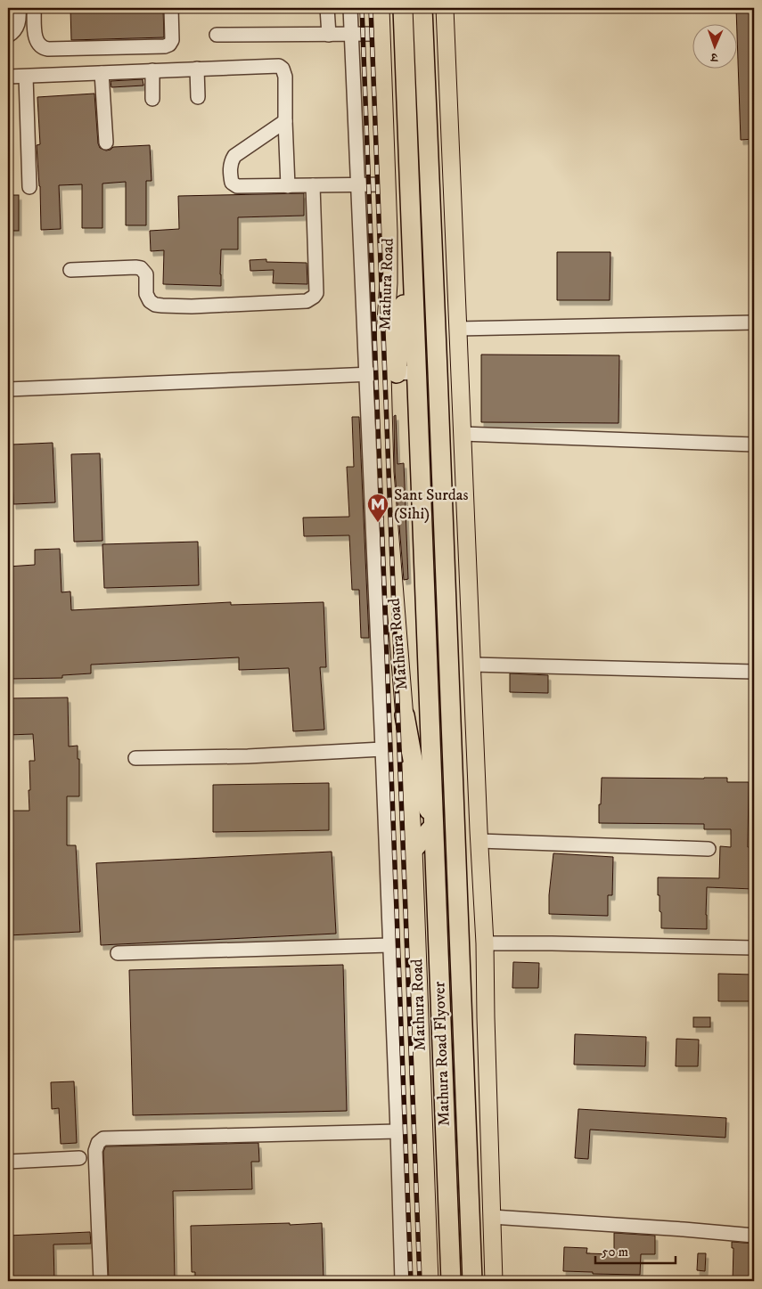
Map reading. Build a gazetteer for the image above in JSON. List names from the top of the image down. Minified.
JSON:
{"streets":{"highway":["Mathura Road","Mathura Road Flyover"]},"crossings":[["Mathura Road","Mathura Road Flyover"]],"places":{"metro station":["Sant Surdas (Sihi)"]},"scale_bar":"50 m","north":"bottom"}
